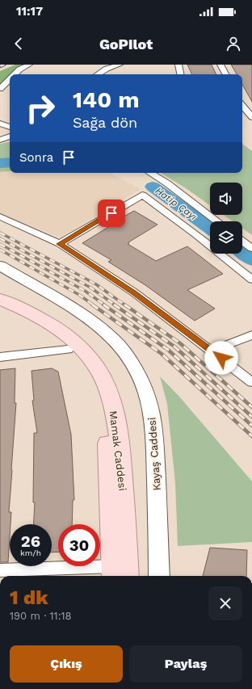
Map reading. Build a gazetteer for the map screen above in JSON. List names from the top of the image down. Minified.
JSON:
{"streets":{"main road":["Mamak Caddesi"],"street":["Kayaş Caddesi"]},"water":["Hatip Çayı"],"page":{"status":"11:17","header":"GoPilot","turn":["140 m","Sağa dön"],"then":"Sonra","speed":"26 km/h","limit":"30","heading":["1 dk","190 m · 11:18"],"buttons":["Çıkış","Paylaş"]}}
